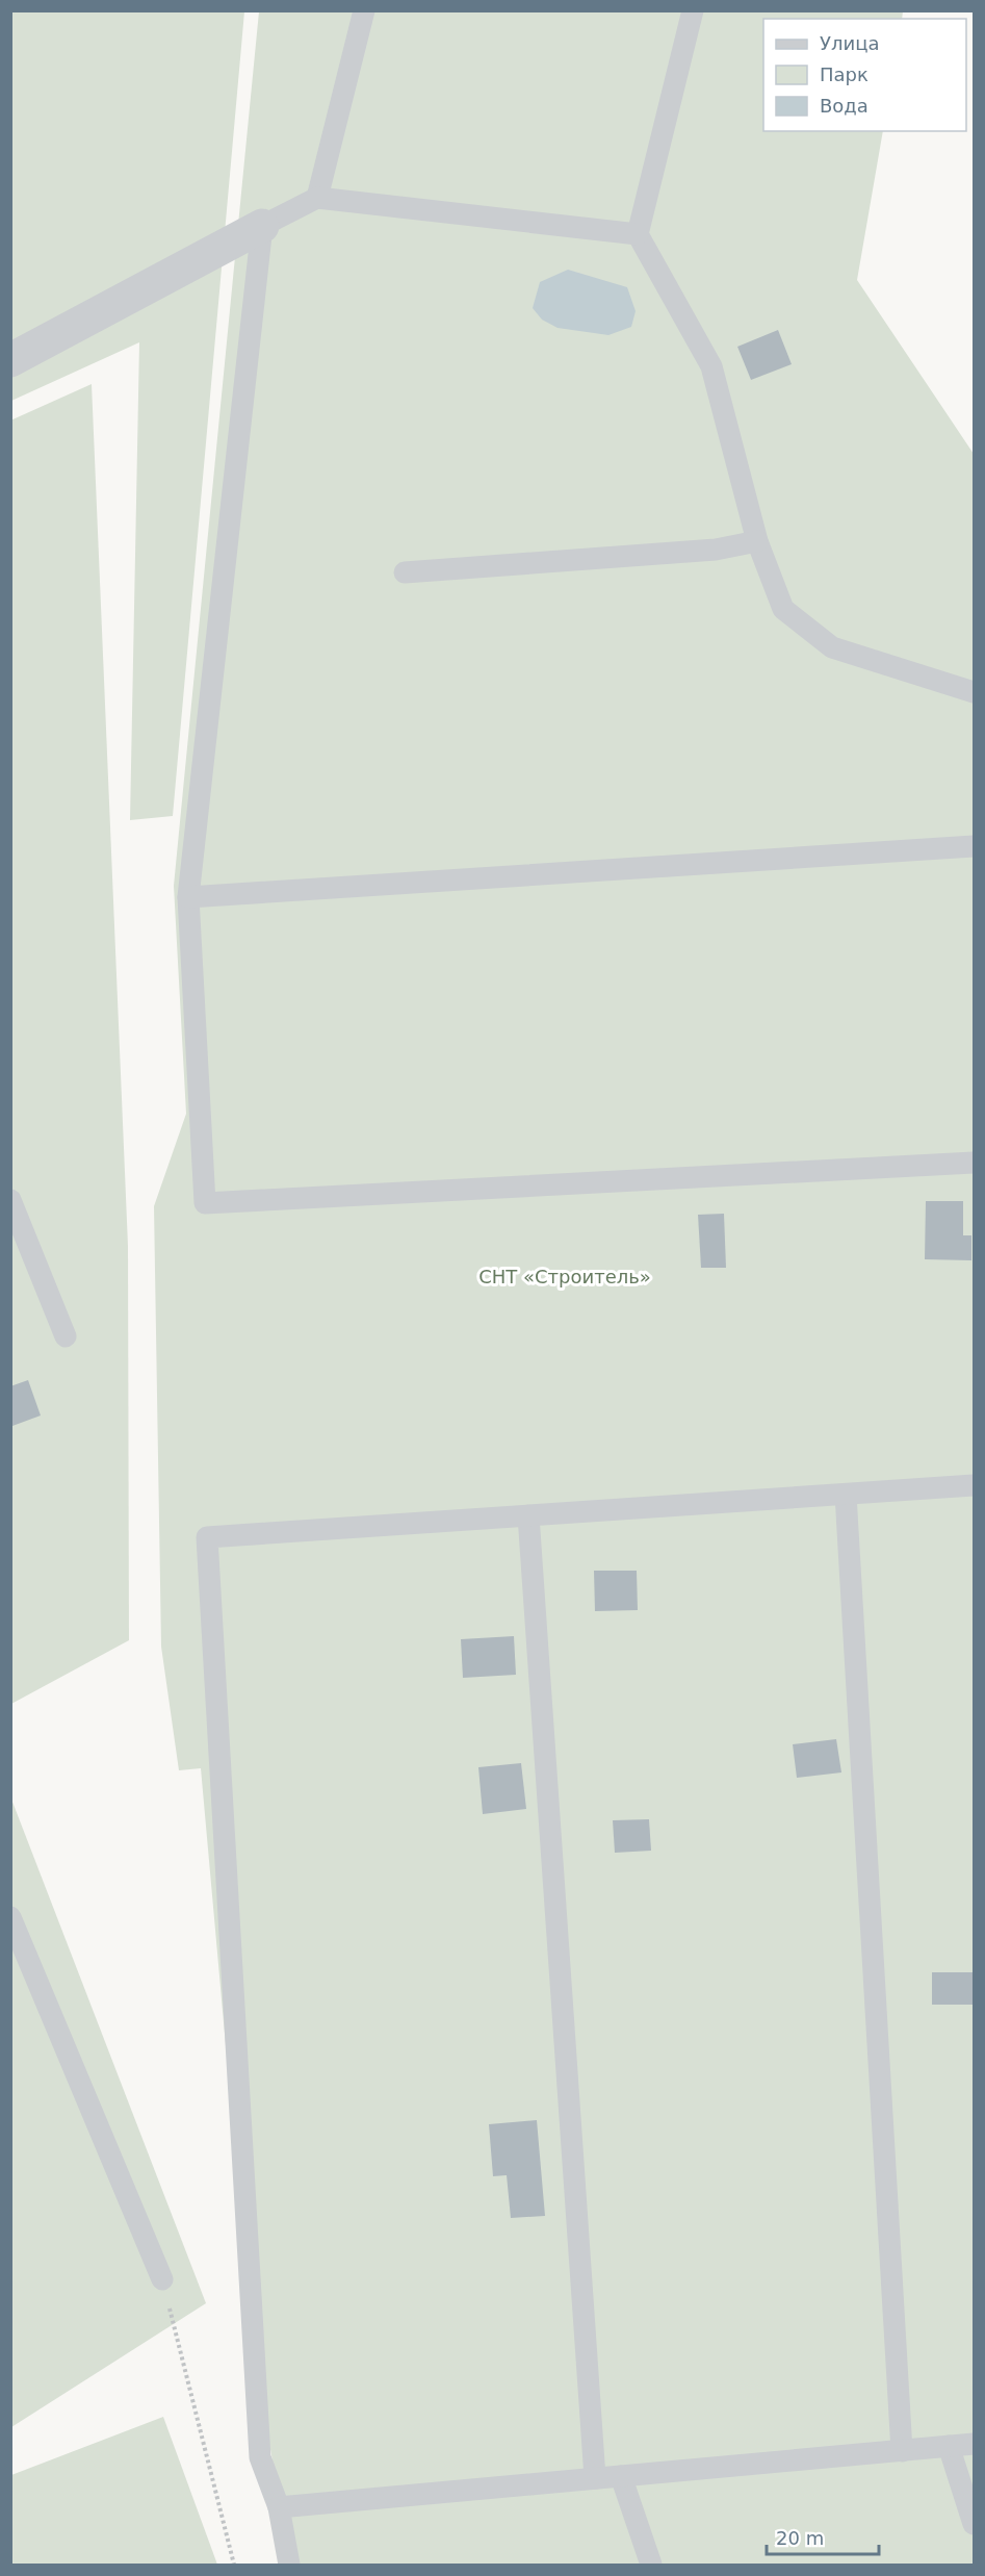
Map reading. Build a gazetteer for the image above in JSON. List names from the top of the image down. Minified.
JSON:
{"parks":["СНТ «Строитель»"],"legend":["Улица","Парк","Вода"],"scale_bar":"20 m"}
